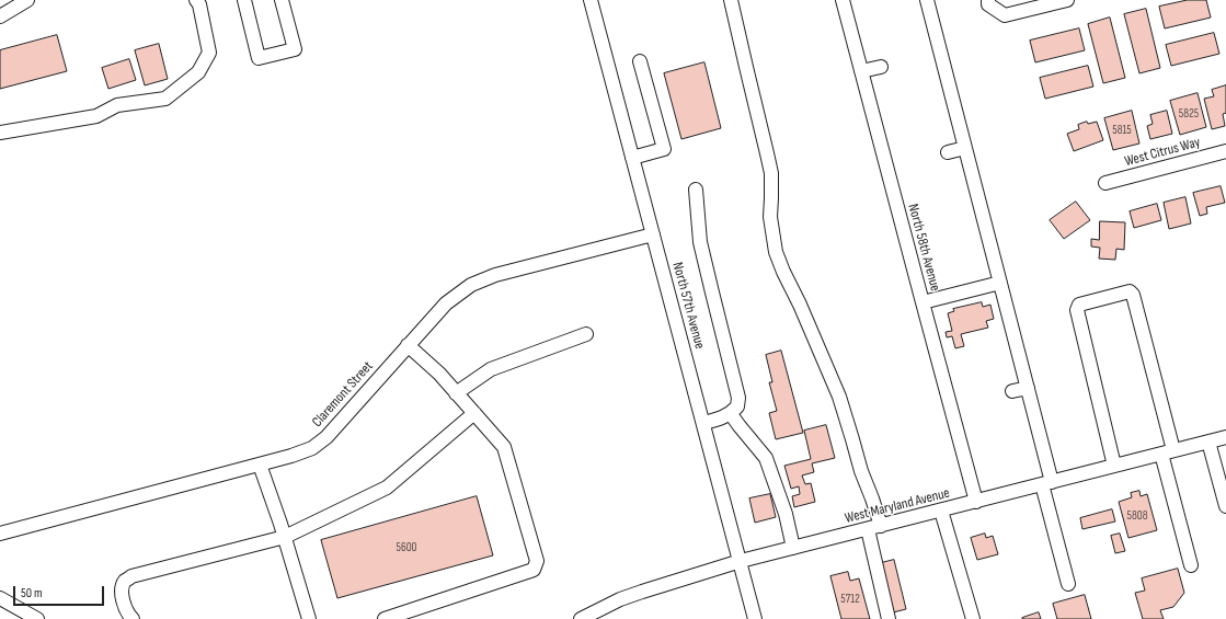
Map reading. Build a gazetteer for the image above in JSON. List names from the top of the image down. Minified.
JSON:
{"streets":{"street":["West Citrus Way","North 58th Avenue","North 57th Avenue","Claremont Street","West Maryland Avenue"]},"crossings":[["North 58th Avenue","West Maryland Avenue"],["North 57th Avenue","Claremont Street"],["North 57th Avenue","West Maryland Avenue"]],"house_numbers":["5825","5815","5808","5600","5712"],"scale_bar":"50 m"}
